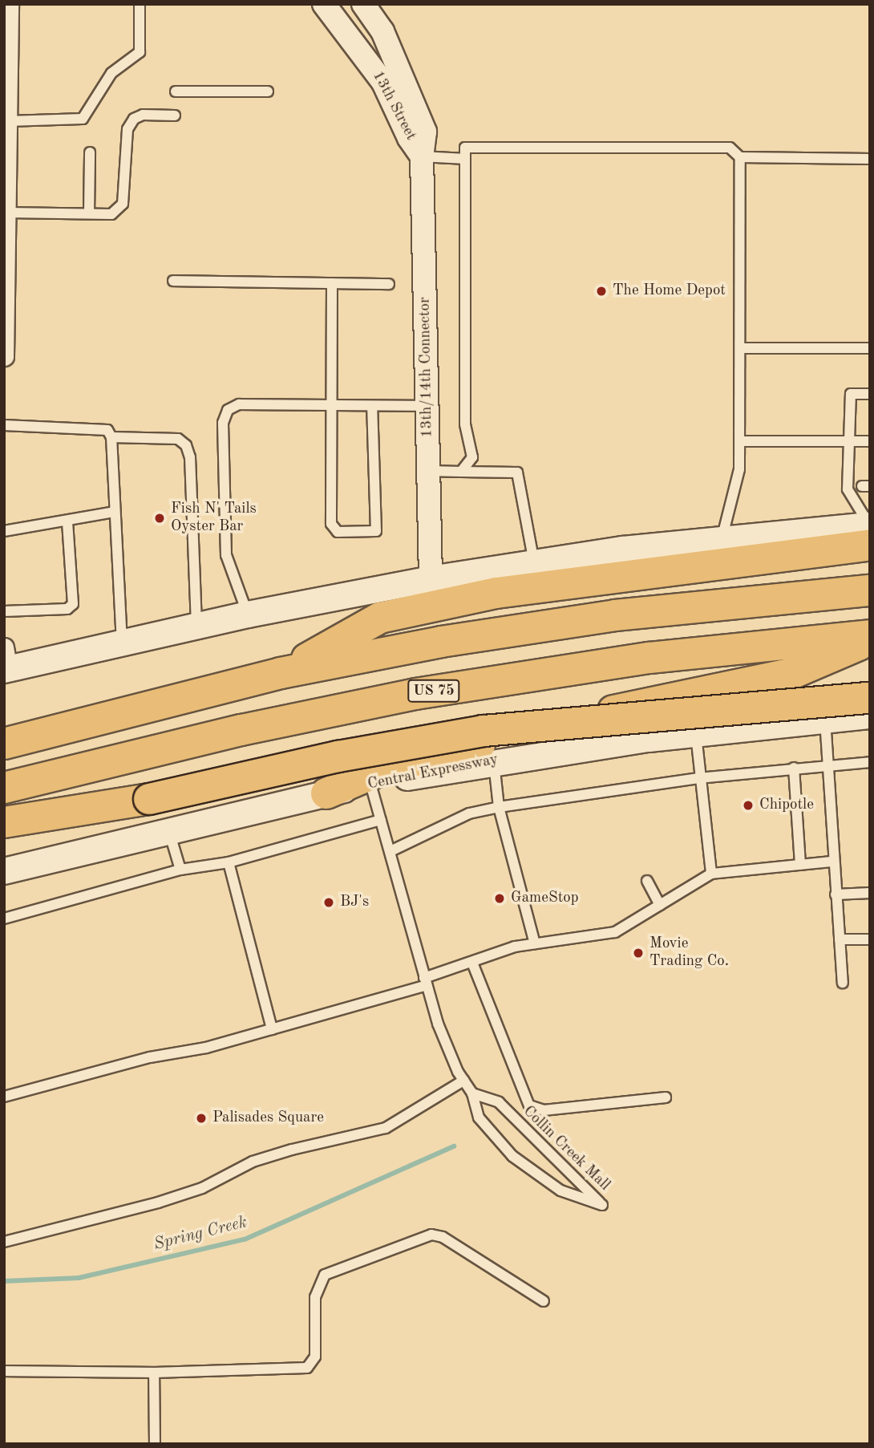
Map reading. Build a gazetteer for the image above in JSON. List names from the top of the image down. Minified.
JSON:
{"streets":{"highway":["US 75"],"main road":["Central Expressway"],"street":["13th Street","13th/14th Connector"],"lane":["Collin Creek Mall"]},"crossings":[["13th Street","13th/14th Connector"],["Central Expressway","Collin Creek Mall"]],"water":["Spring Creek"],"places":["The Home Depot","Fish N' Tails Oyster Bar","Chipotle","GameStop","BJ's","Movie Trading Co.","Palisades Square"]}
